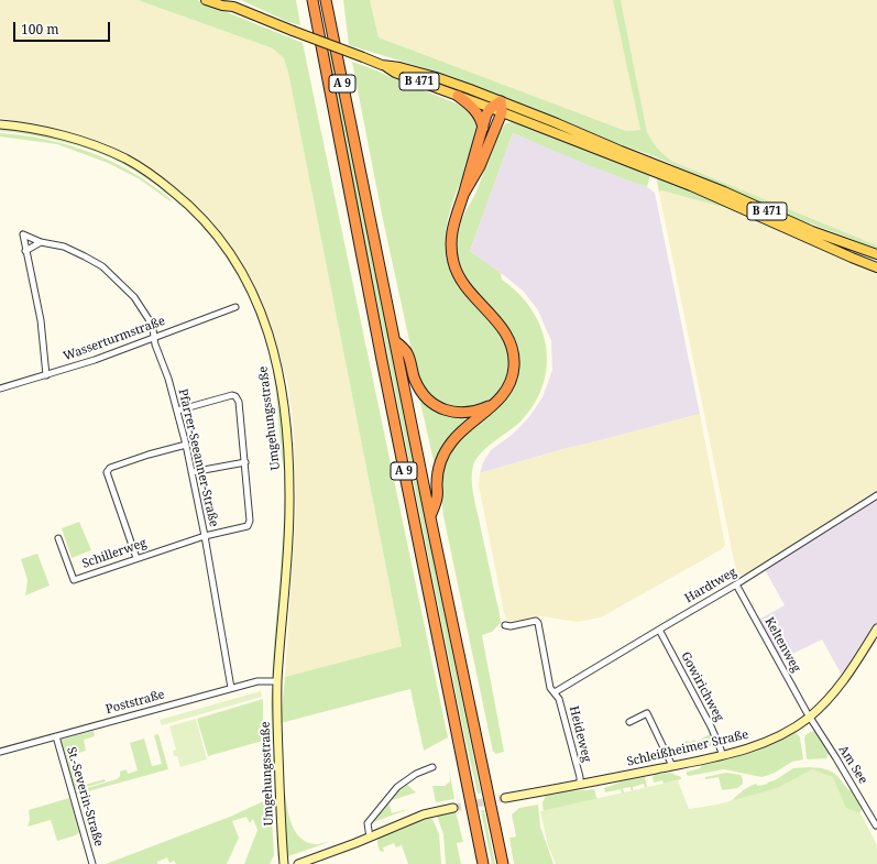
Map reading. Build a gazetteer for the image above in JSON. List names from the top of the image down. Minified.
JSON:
{"streets":{"highway":["A 9"],"main road":["B 471"],"street":["Wasserturmstraße","Umgehungsstraße","Pfarrer-Seeanner-Straße","Schillerweg","Hardtweg","Keltenweg","Gowirichweg","Poststraße","Heideweg","Schleißheimer Straße","Am See","St.-Severin-Straße"]},"crossings":[["Wasserturmstraße","Pfarrer-Seeanner-Straße"],["Umgehungsstraße","Poststraße"],["Pfarrer-Seeanner-Straße","Schillerweg"],["Pfarrer-Seeanner-Straße","Poststraße"],["Hardtweg","Keltenweg"],["Hardtweg","Gowirichweg"],["Hardtweg","Heideweg"],["Keltenweg","Schleißheimer Straße"],["Keltenweg","Am See"],["Gowirichweg","Schleißheimer Straße"],["Poststraße","St.-Severin-Straße"],["Heideweg","Schleißheimer Straße"],["Schleißheimer Straße","Am See"]],"scale_bar":"100 m"}
